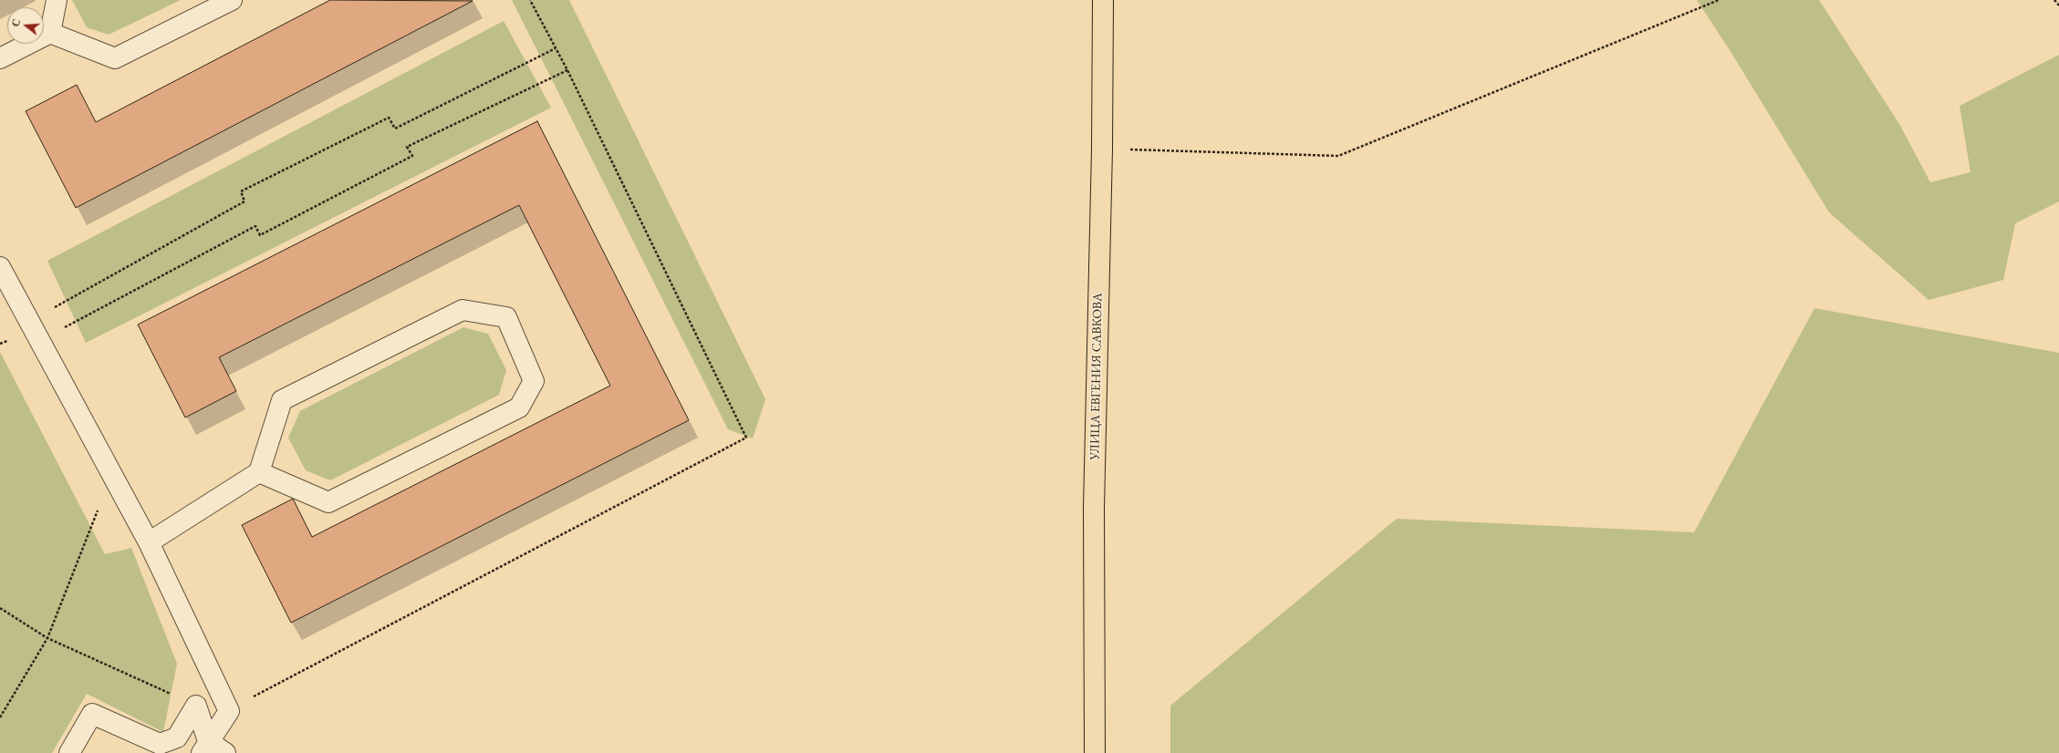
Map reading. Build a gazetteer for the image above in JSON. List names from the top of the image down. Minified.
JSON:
{"streets":{"main road":["УЛИЦА ЕВГЕНИЯ САВКОВА"]},"north":"left"}
